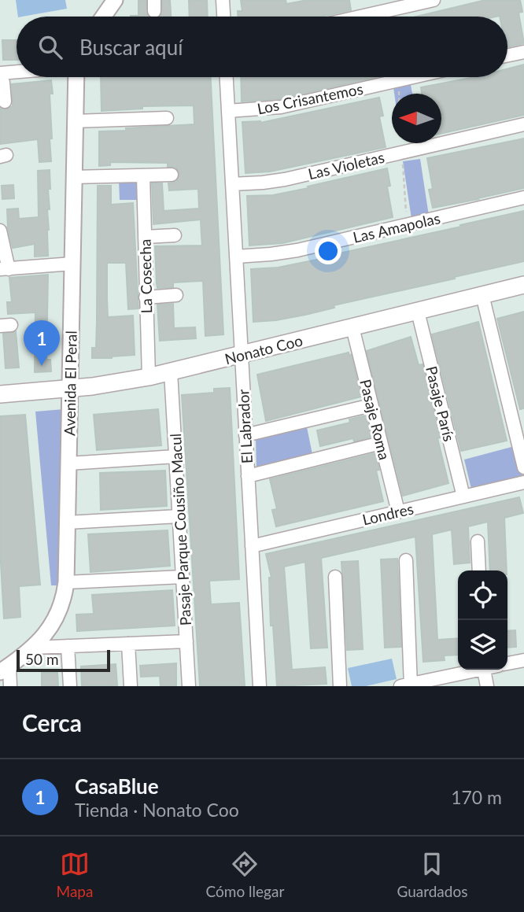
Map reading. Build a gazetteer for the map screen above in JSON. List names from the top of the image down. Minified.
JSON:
{"streets":{"main road":["Nonato Coo"],"street":["Los Crisantemos","Las Violetas","Las Amapolas","La Cosecha","Avenida El Peral","Pasaje París","Pasaje Roma","El Labrador","Londres","Pasaje Parque Cousiño Macul"]},"crossings":[["Los Crisantemos","El Labrador"],["Las Violetas","El Labrador"],["Las Amapolas","El Labrador"],["La Cosecha","Nonato Coo"],["Nonato Coo","Avenida El Peral"],["Nonato Coo","Pasaje París"],["Nonato Coo","Pasaje Roma"],["Nonato Coo","El Labrador"],["Nonato Coo","Pasaje Parque Cousiño Macul"],["Pasaje París","Londres"],["Pasaje Roma","Londres"],["El Labrador","Londres"]],"scale_bar":"50 m","north":"left","page":{"search":"Buscar aquí","pins":"1","scale":"50 m","heading":"Cerca","list":[{"mark":"1","name":"CasaBlue","note":"Tienda · Nonato Coo","value":"170 m"}],"nav":["Mapa","Cómo llegar","Guardados"]}}
